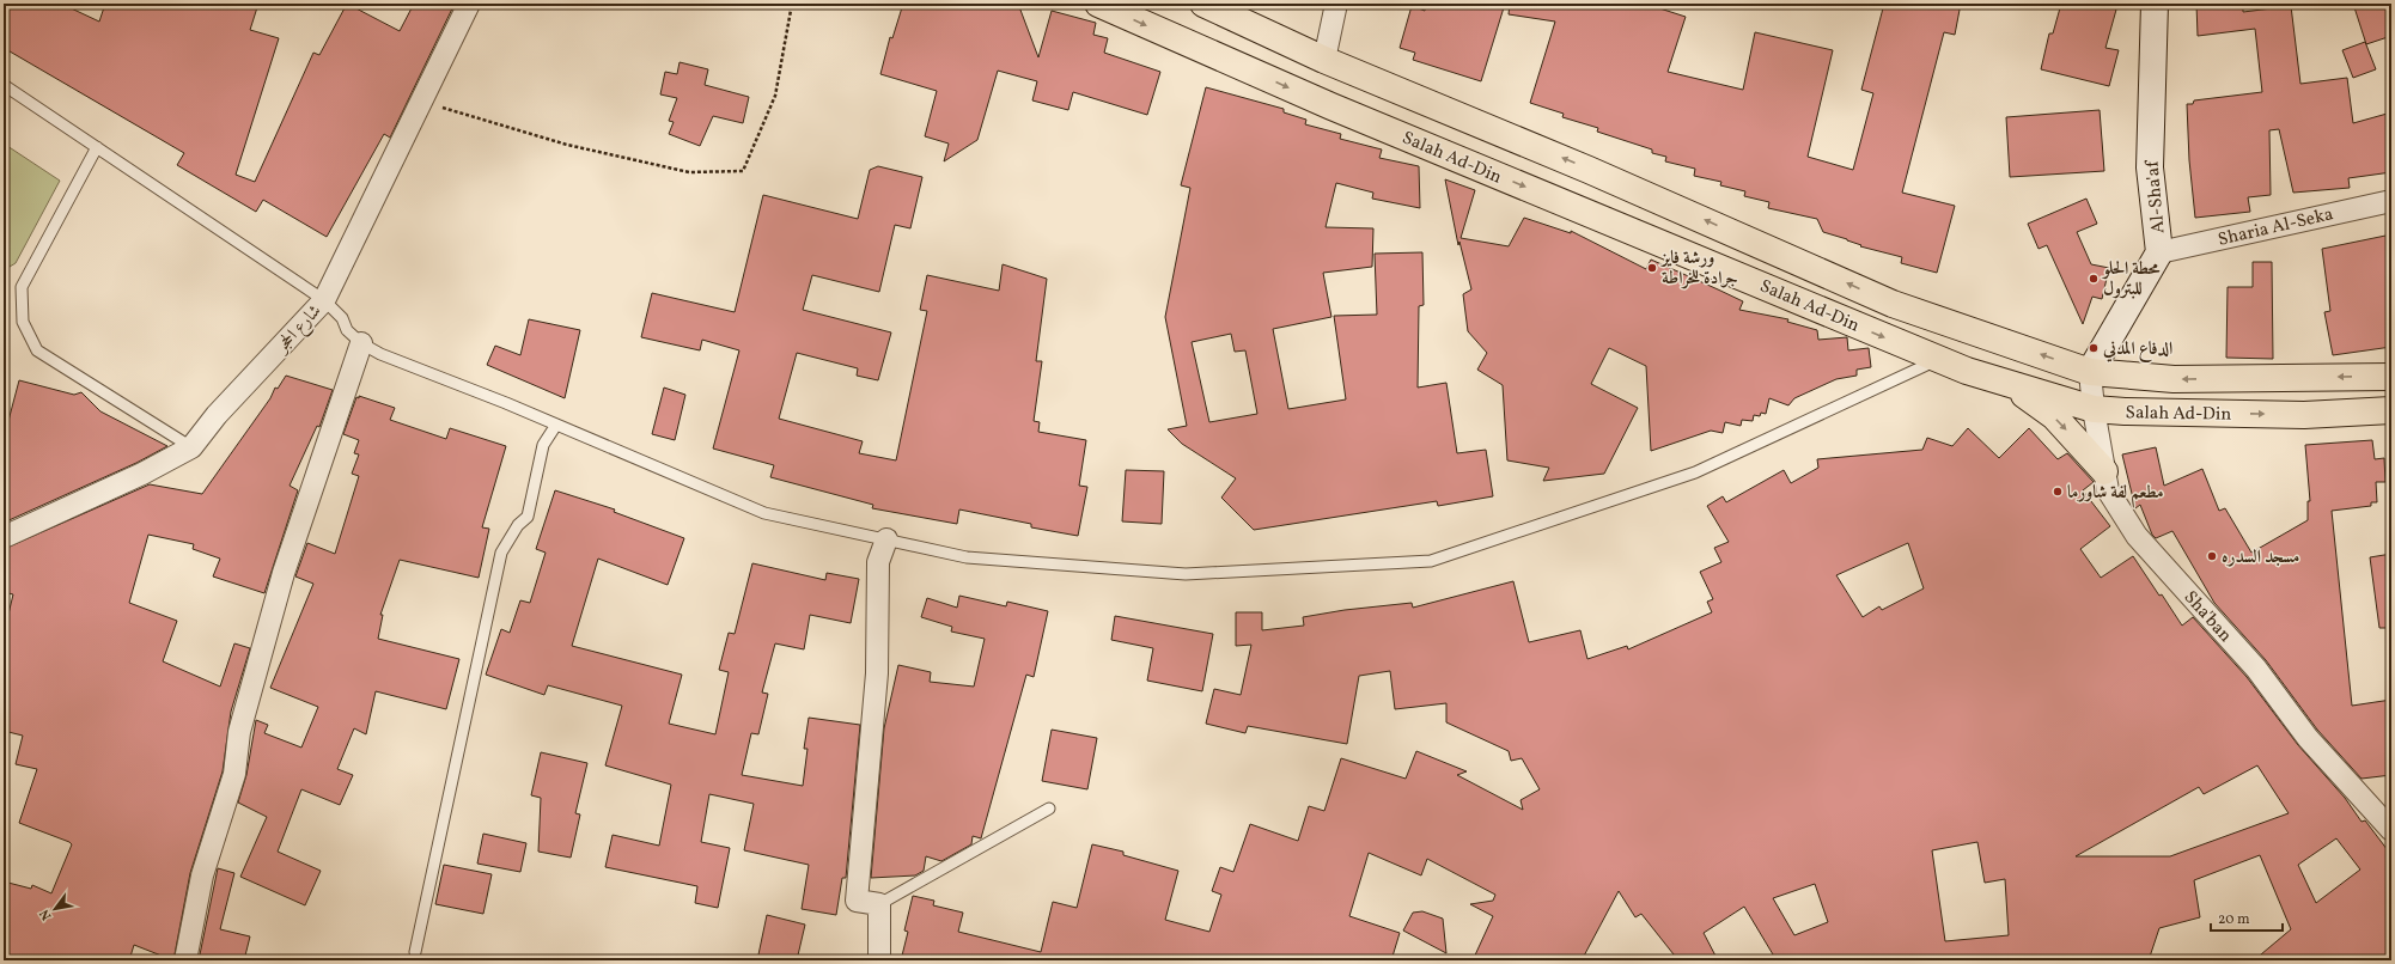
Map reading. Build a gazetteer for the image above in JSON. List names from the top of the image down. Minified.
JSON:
{"streets":{"highway":["Salah Ad-Din"],"street":["Al-Sha'af","Sharia Al-Seka","شارع الحجر","Sha'ban"]},"crossings":[["Salah Ad-Din","Al-Sha'af"],["Salah Ad-Din","Sha'ban"],["Al-Sha'af","Sharia Al-Seka"],["Al-Sha'af","Sha'ban"]],"places":["ورشة فايز جرادة للخراطة","محطة الحلو للبترول","الدفاع المدني","مطعم لفة شاورما","مسجد السدره"],"scale_bar":"20 m","north":"bottom left"}
